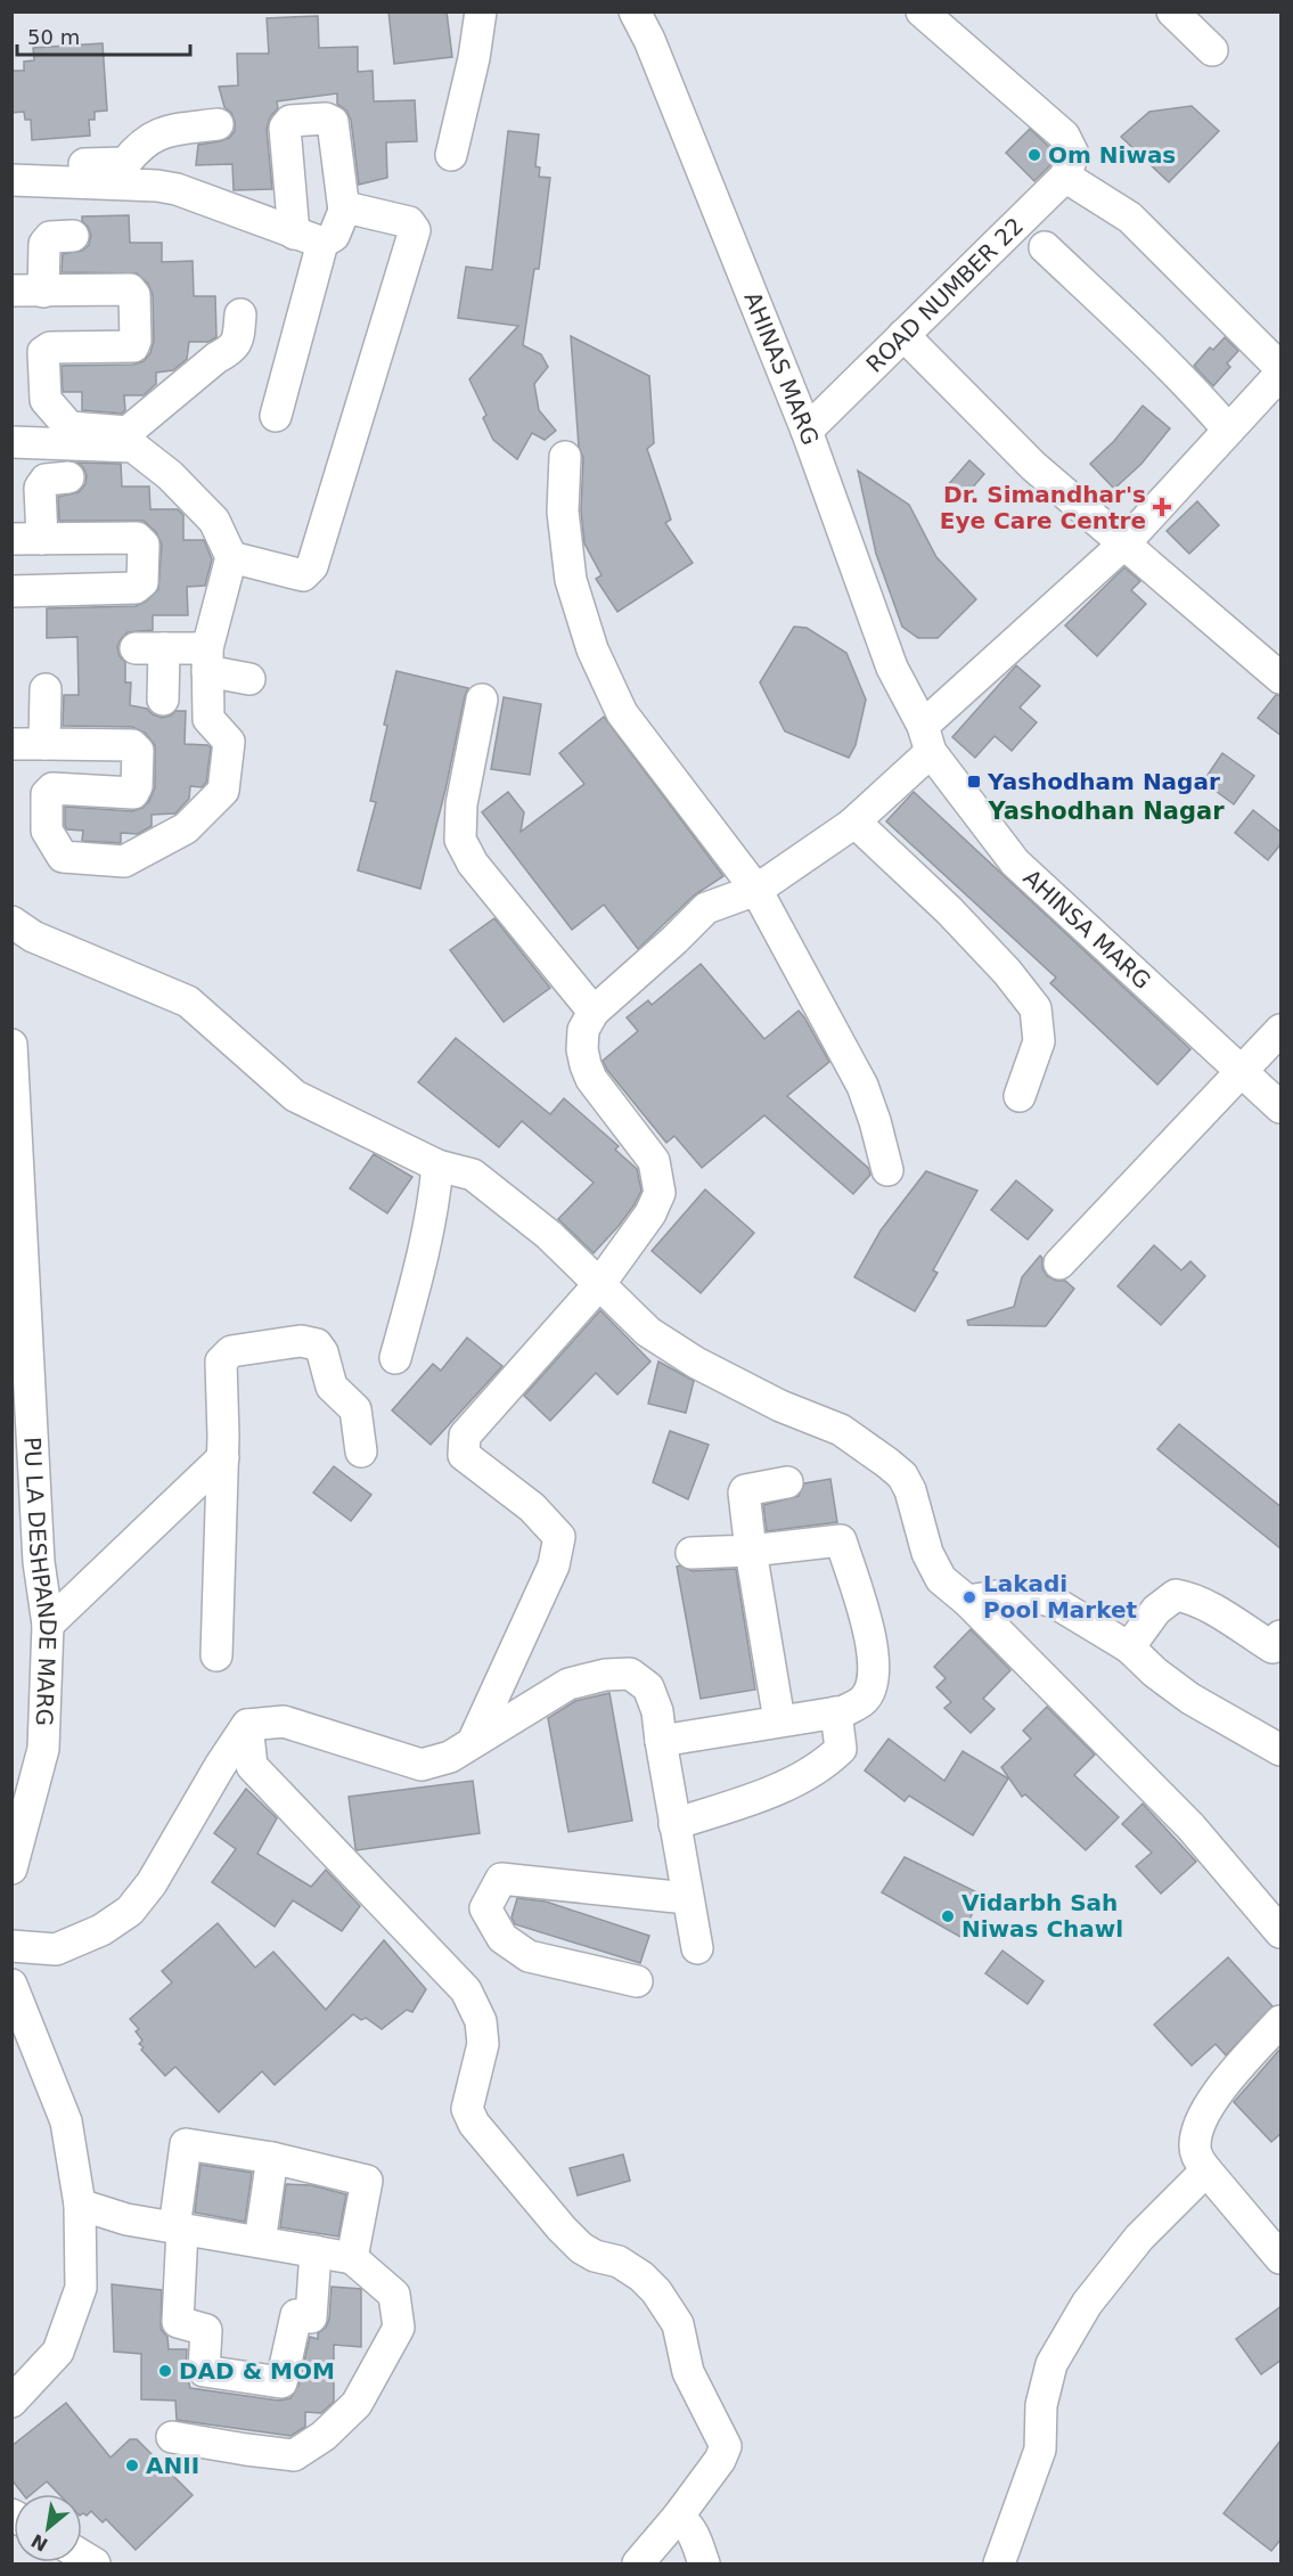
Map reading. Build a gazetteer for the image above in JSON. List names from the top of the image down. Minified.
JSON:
{"streets":{"street":["ROAD NUMBER 22","AHINAS MARG","AHINSA MARG","PU LA DESHPANDE MARG"]},"crossings":[["ROAD NUMBER 22","AHINAS MARG"],["AHINAS MARG","AHINSA MARG"]],"districts":["Yashodhan Nagar"],"places":{"other":["Om Niwas","Lakadi Pool Market","Vidarbh Sah Niwas Chawl","DAD & MOM","ANII"],"health":["Dr. Simandhar's Eye Care Centre"],"transit":["Yashodham Nagar"]},"scale_bar":"50 m","north":"bottom left"}
